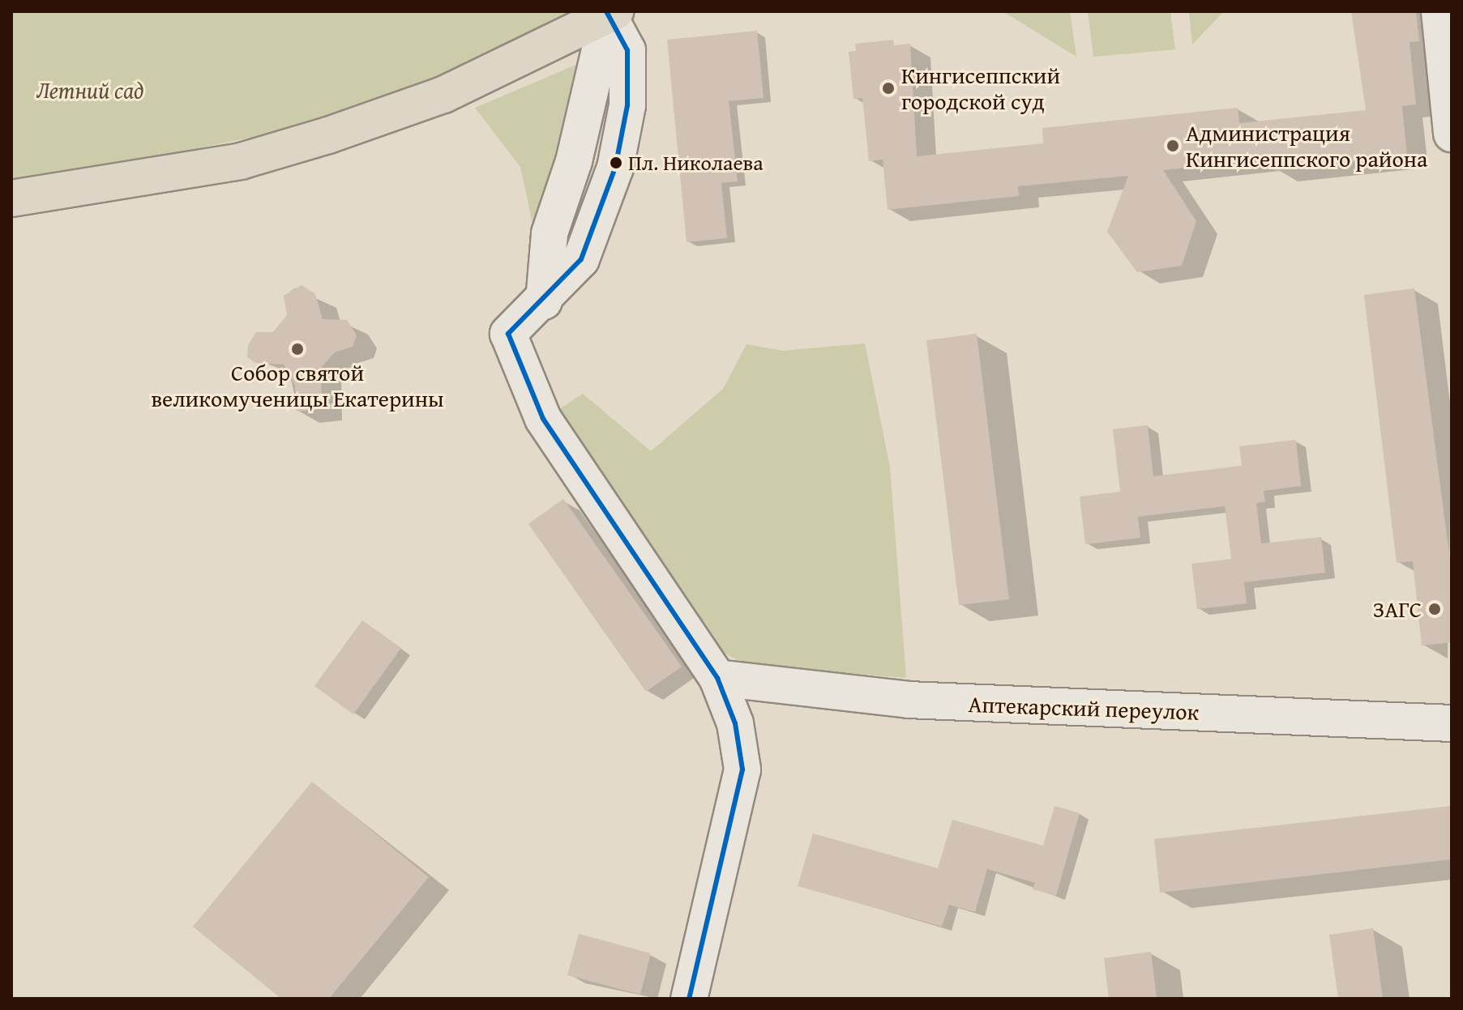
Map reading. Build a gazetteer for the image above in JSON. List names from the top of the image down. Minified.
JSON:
{"streets":{"street":["Аптекарский переулок"]},"parks":["Летний сад"],"places":["Кингисеппский городской суд","Администрация Кингисеппского района","Пл. Николаева","Собор святой великомученицы Екатерины","ЗАГС"]}
